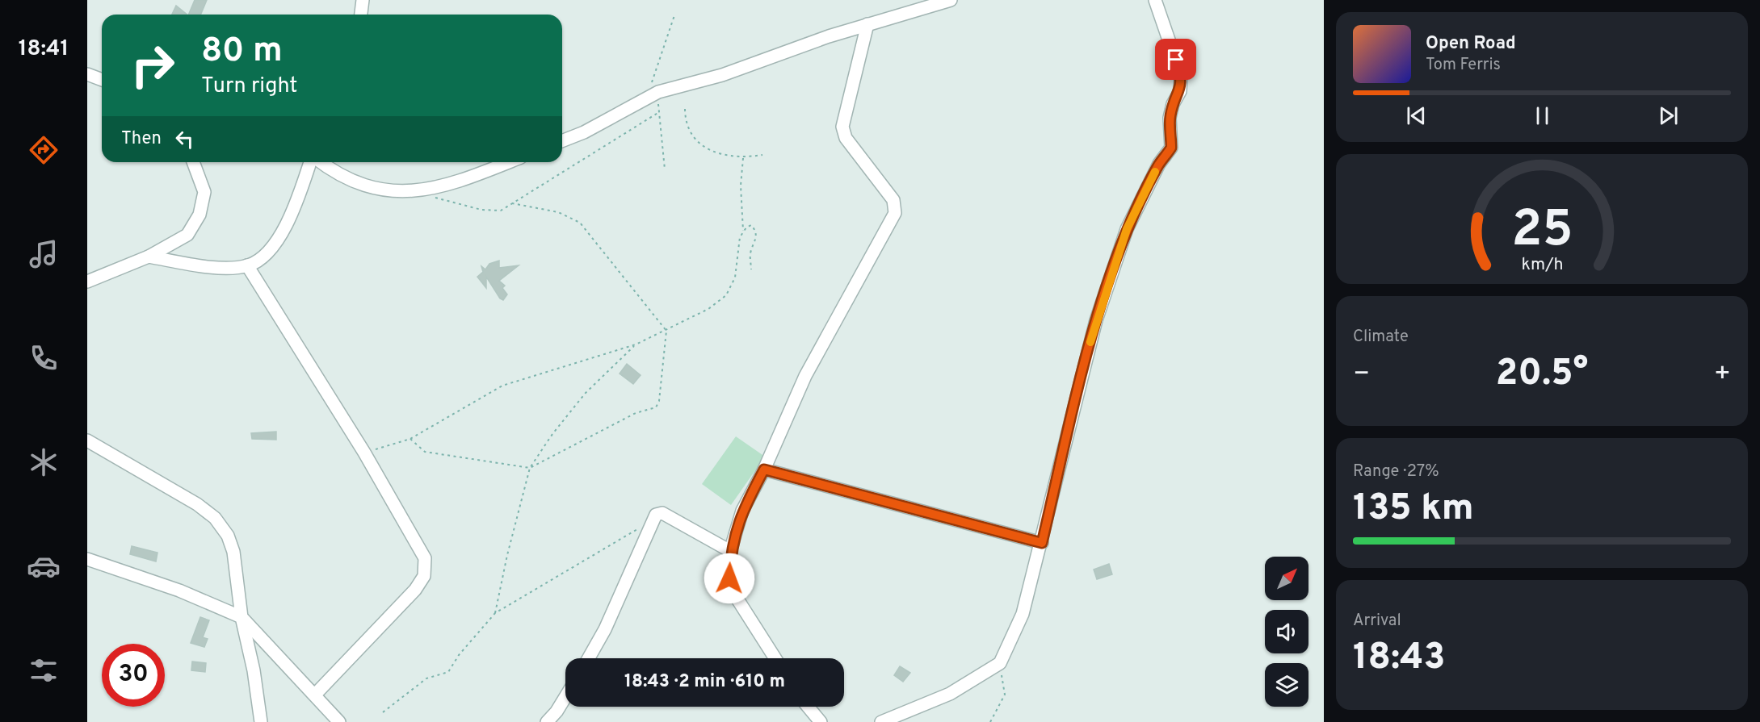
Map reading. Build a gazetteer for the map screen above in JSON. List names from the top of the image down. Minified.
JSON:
{"north":"top right","page":{"tabs":"18:41","turn":["80 m","Turn right"],"song":["Open Road","Tom Ferris"],"then":"Then","tile":["Climate",["Range · 27%","135 km"],["Arrival","18:43"]],"heat":["−","20.5°","+"],"limit":"30","trip":"18:43 · 2 min · 610 m","gauge":["25","km/h"]}}
